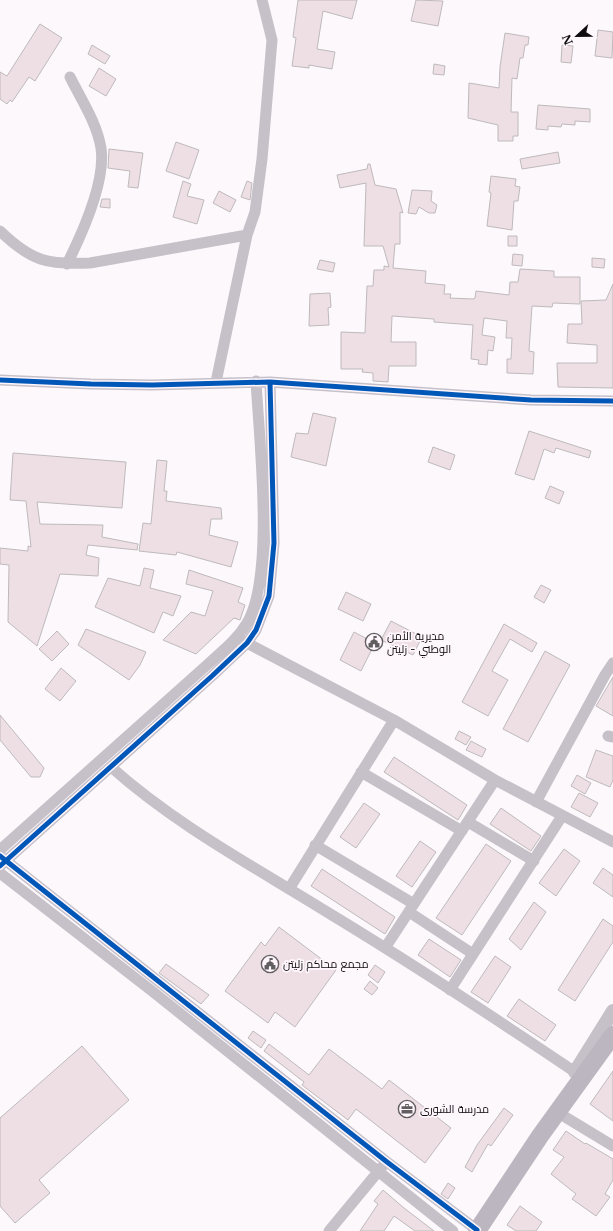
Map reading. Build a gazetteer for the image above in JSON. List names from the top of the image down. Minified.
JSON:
{"places":{"public building":["مديرية الأمن الوطني - زليتن","مجمع محاكم زليتن"],"office":["مدرسة الشورى"]},"north":"left"}
